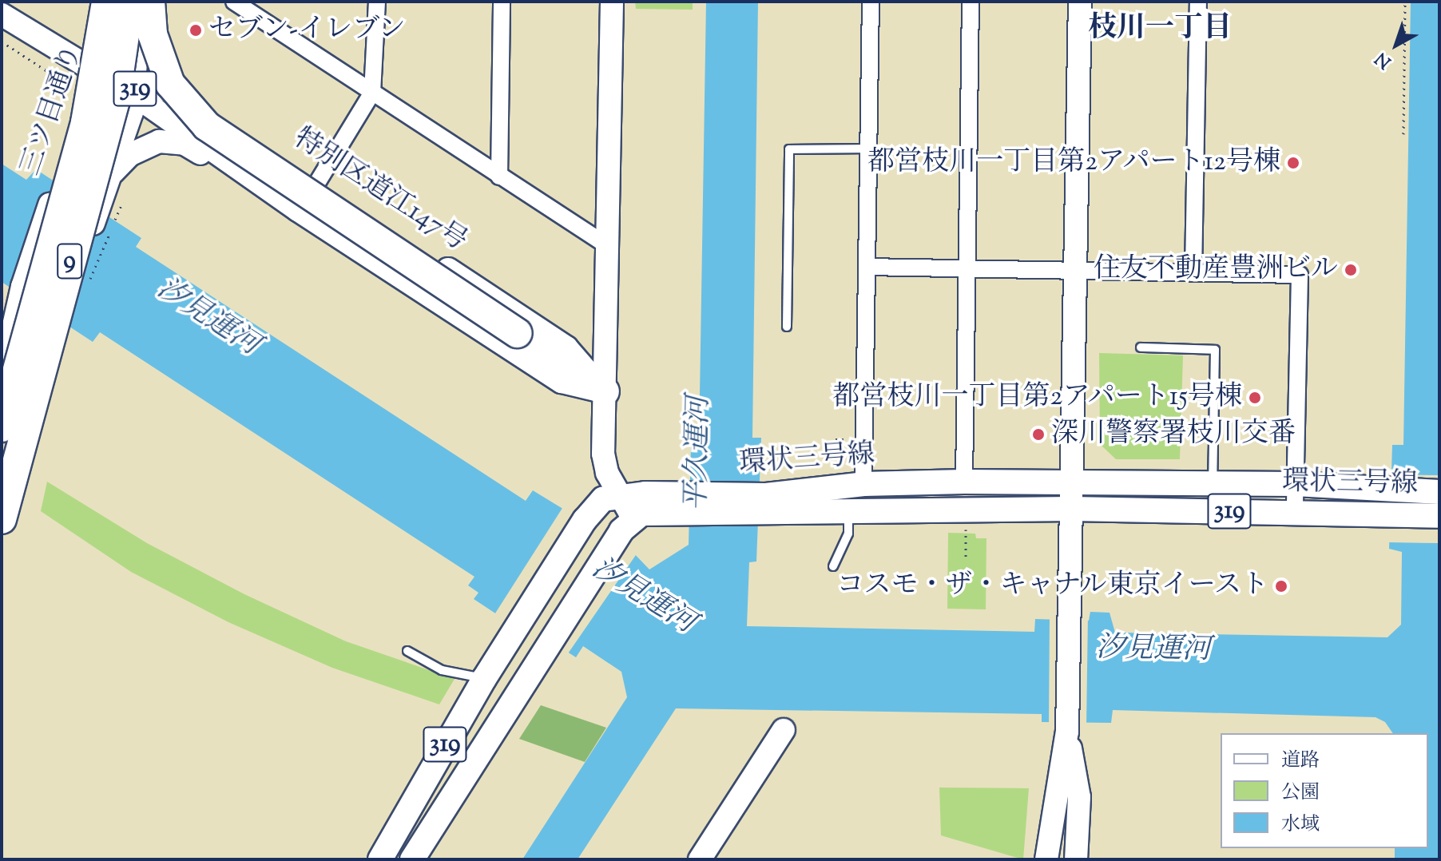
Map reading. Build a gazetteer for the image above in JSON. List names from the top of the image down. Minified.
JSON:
{"streets":{"highway":["9"],"main road":["319","三ツ目通り","環状三号線"],"street":["特別区道江147号"]},"crossings":[["319","特別区道江147号"],["319","環状三号線"],["三ツ目通り","特別区道江147号"]],"districts":["枝川一丁目"],"water":["汐見運河","平久運河"],"places":["セブン-イレブン","都営枝川一丁目第2アパート12号棟","住友不動産豊洲ビル","都営枝川一丁目第2アパート15号棟","深川警察署枝川交番","コスモ・ザ・キャナル東京イースト"],"legend":["道路","公園","水域"],"north":"bottom left"}
